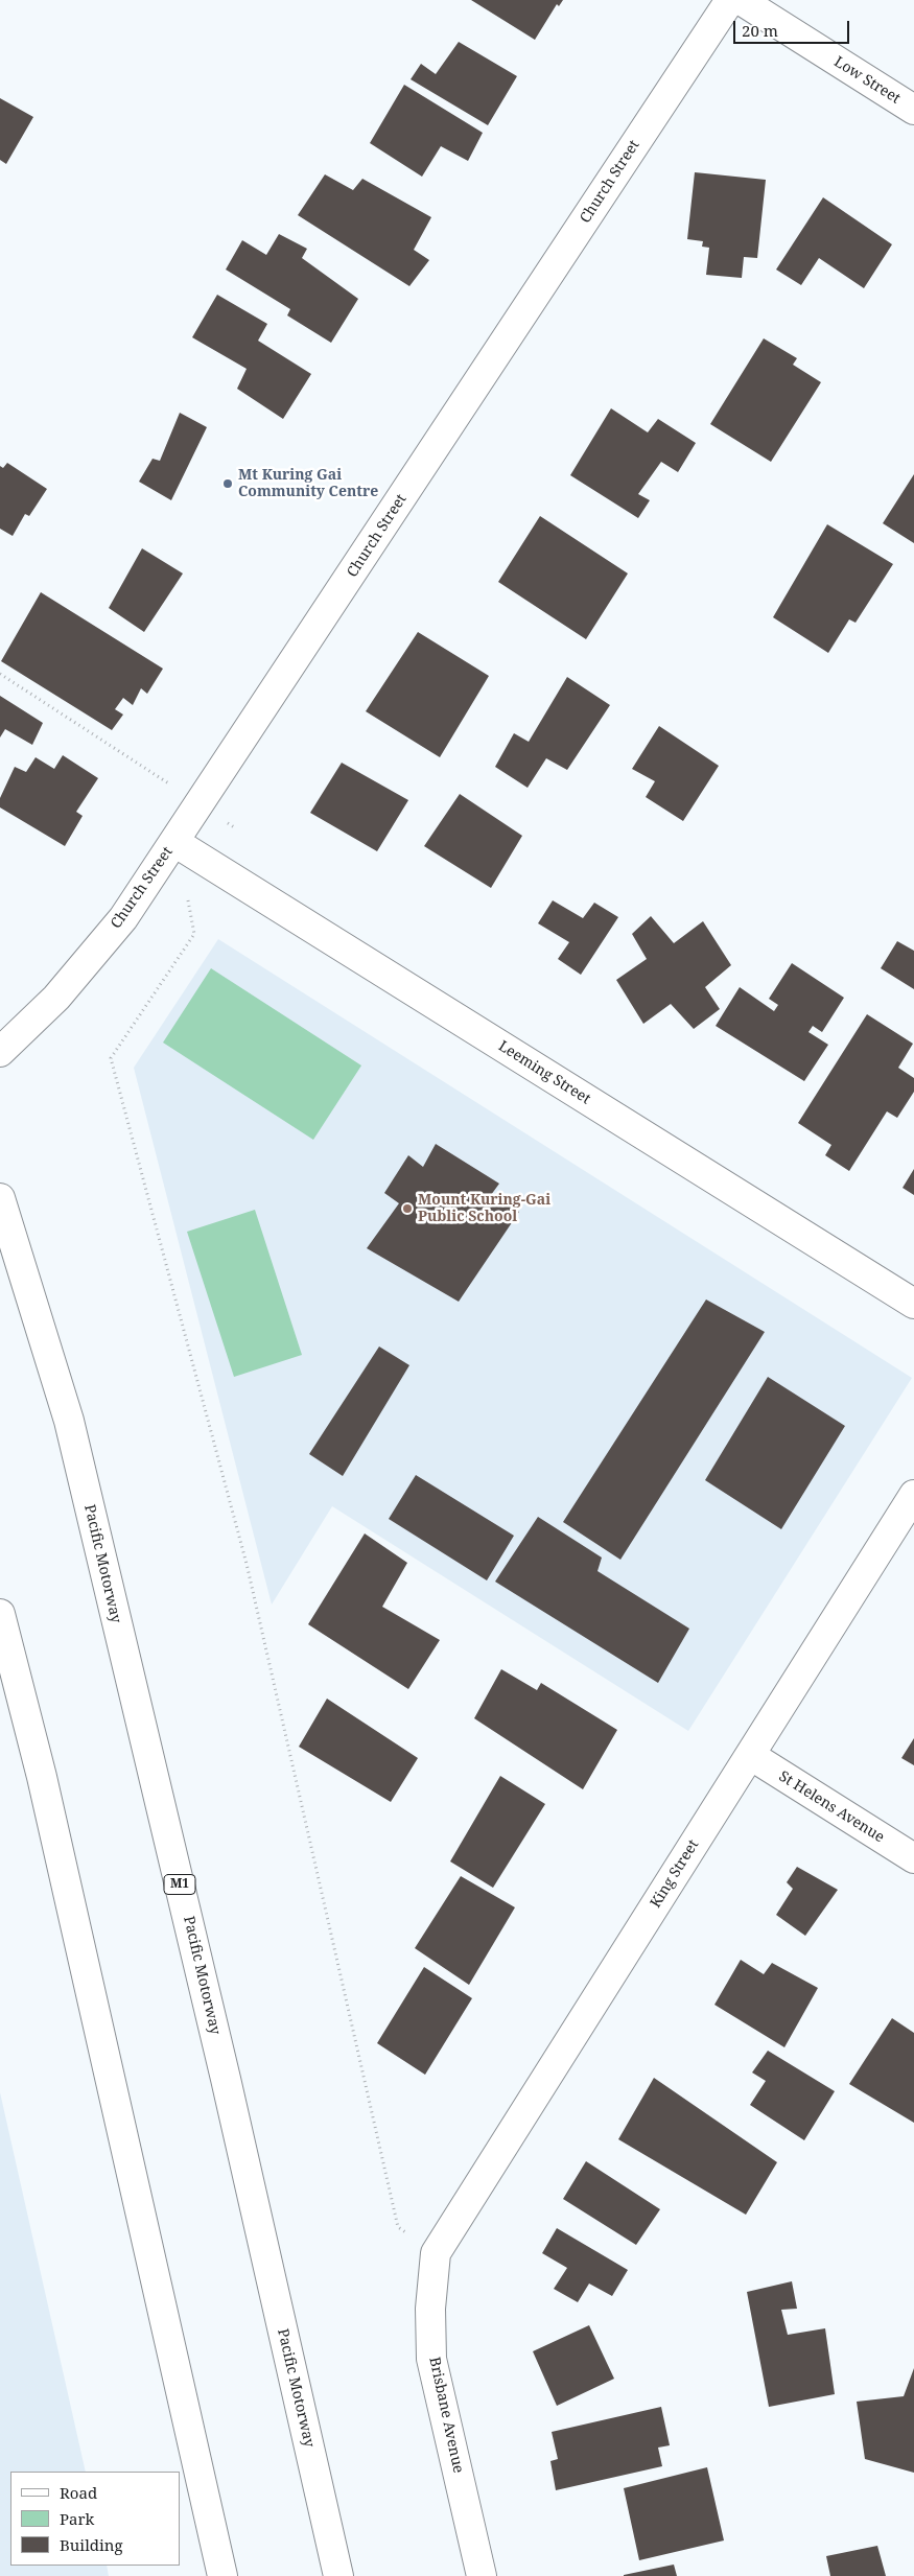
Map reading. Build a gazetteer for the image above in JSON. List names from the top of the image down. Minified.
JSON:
{"streets":{"main road":["Low Street","Church Street","Leeming Street","Pacific Motorway","St Helens Avenue","King Street","M1","Brisbane Avenue"]},"crossings":[["Church Street","Leeming Street"],["St Helens Avenue","King Street"],["King Street","Brisbane Avenue"]],"places":["Mt Kuring Gai Community Centre","Mount Kuring-Gai Public School"],"legend":["Road","Park","Building"],"scale_bar":"20 m"}
